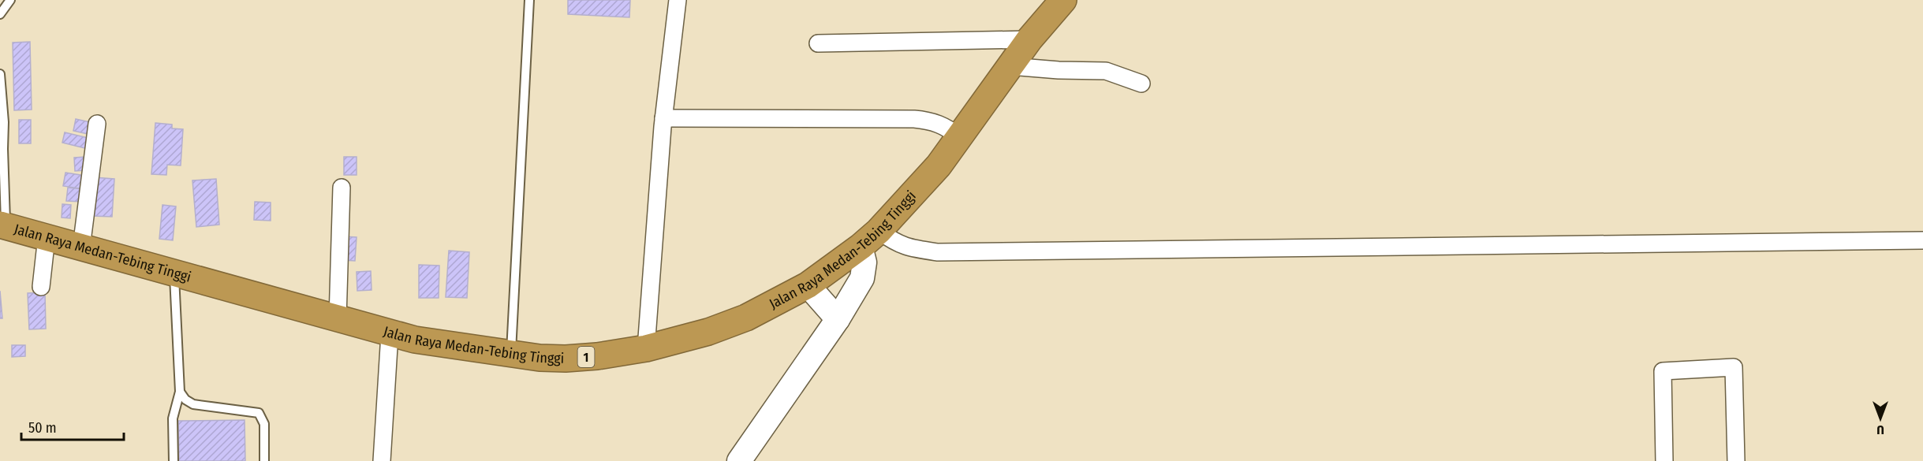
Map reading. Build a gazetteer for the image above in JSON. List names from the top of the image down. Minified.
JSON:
{"streets":{"highway":["Jalan Raya Medan-Tebing Tinggi","1"]},"scale_bar":"50 m","north":"bottom"}
